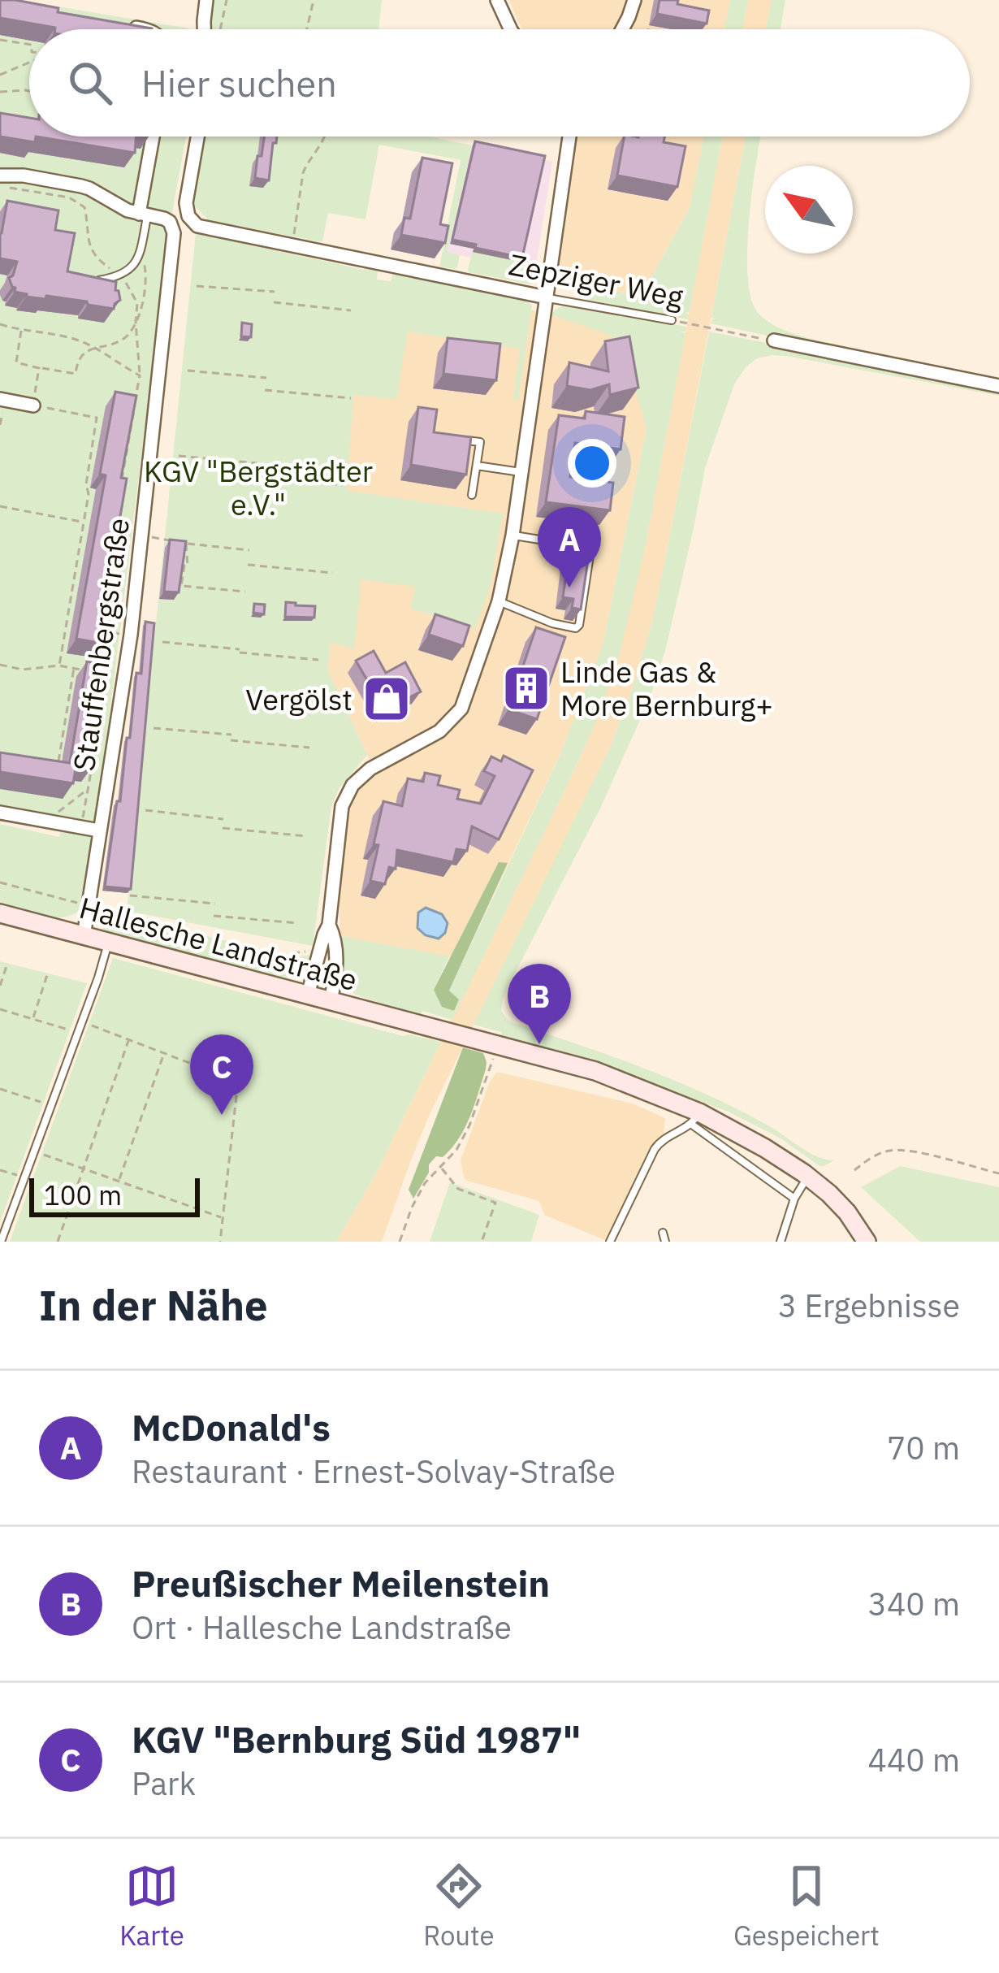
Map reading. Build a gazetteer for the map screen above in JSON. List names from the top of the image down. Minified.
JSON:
{"streets":{"main road":["Hallesche Landstraße"],"street":["Zepziger Weg","Stauffenbergstraße"]},"crossings":[["Stauffenbergstraße","Hallesche Landstraße"]],"parks":["KGV \"Bergstädter e.V.\""],"places":{"building":["Linde Gas & More Bernburg+"],"shop":["Vergölst"]},"scale_bar":"100 m","north":"top left","page":{"search":"Hier suchen","pins":["A","B","C"],"scale":"100 m","heading":["In der Nähe","3 Ergebnisse"],"list":[{"mark":"A","name":"McDonald's","note":"Restaurant · Ernest-Solvay-Straße","value":"70 m"},{"mark":"B","name":"Preußischer Meilenstein","note":"Ort · Hallesche Landstraße","value":"340 m"},{"mark":"C","name":"KGV \"Bernburg Süd 1987\"","note":"Park","value":"440 m"}],"nav":["Karte","Route","Gespeichert"]}}
